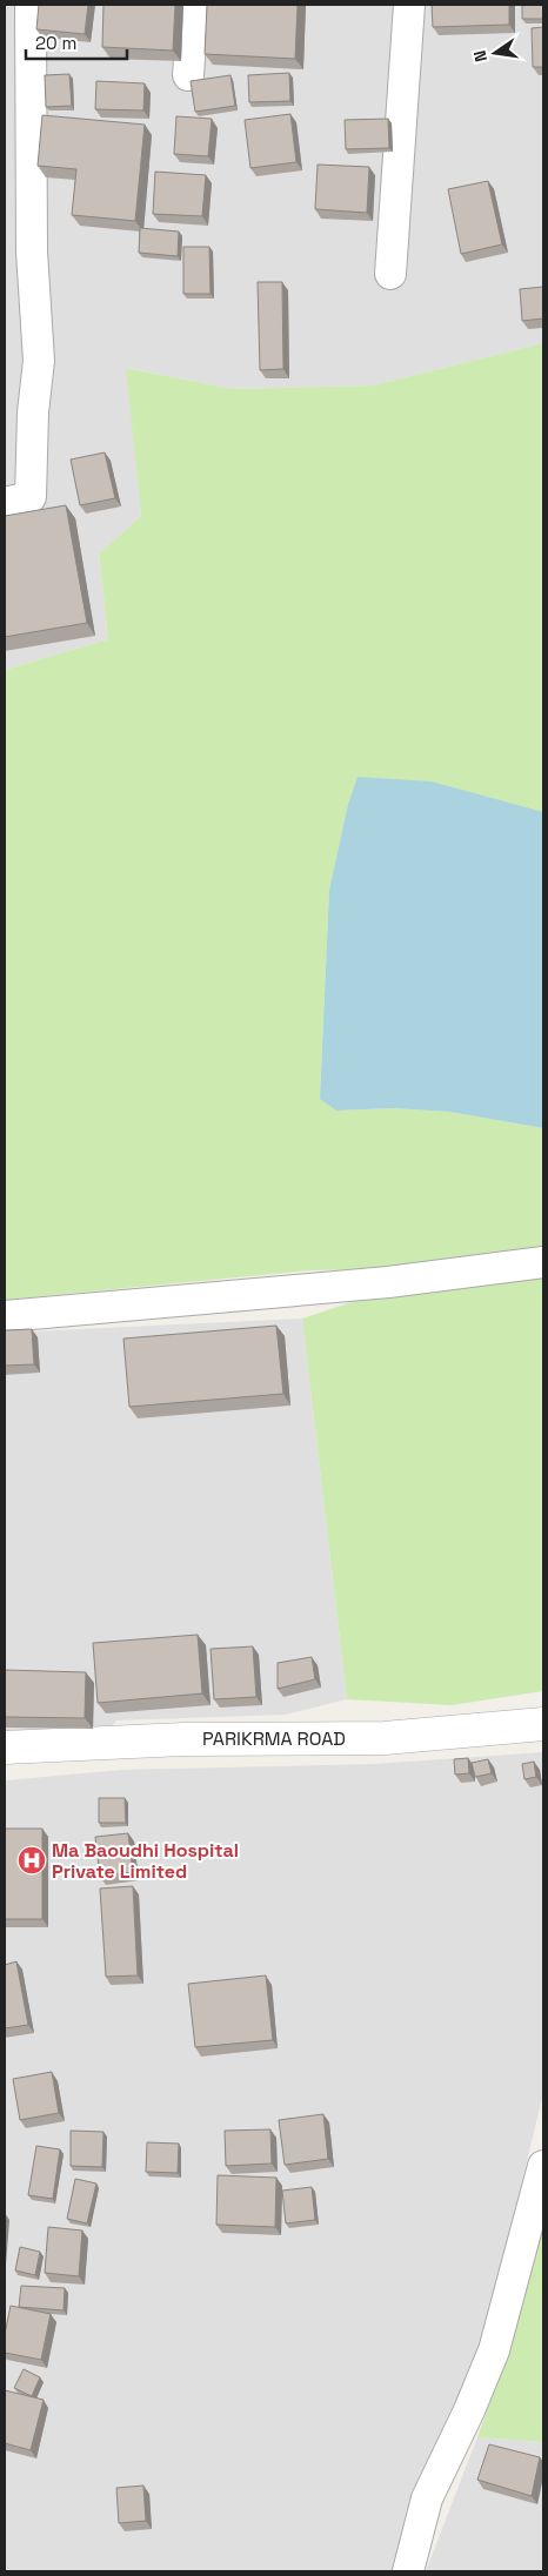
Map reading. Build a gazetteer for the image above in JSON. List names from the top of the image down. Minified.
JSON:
{"streets":{"street":["PARIKRMA ROAD"]},"places":{"hospital":["Ma Baoudhi Hospital Private Limited"]},"scale_bar":"20 m","north":"left"}
